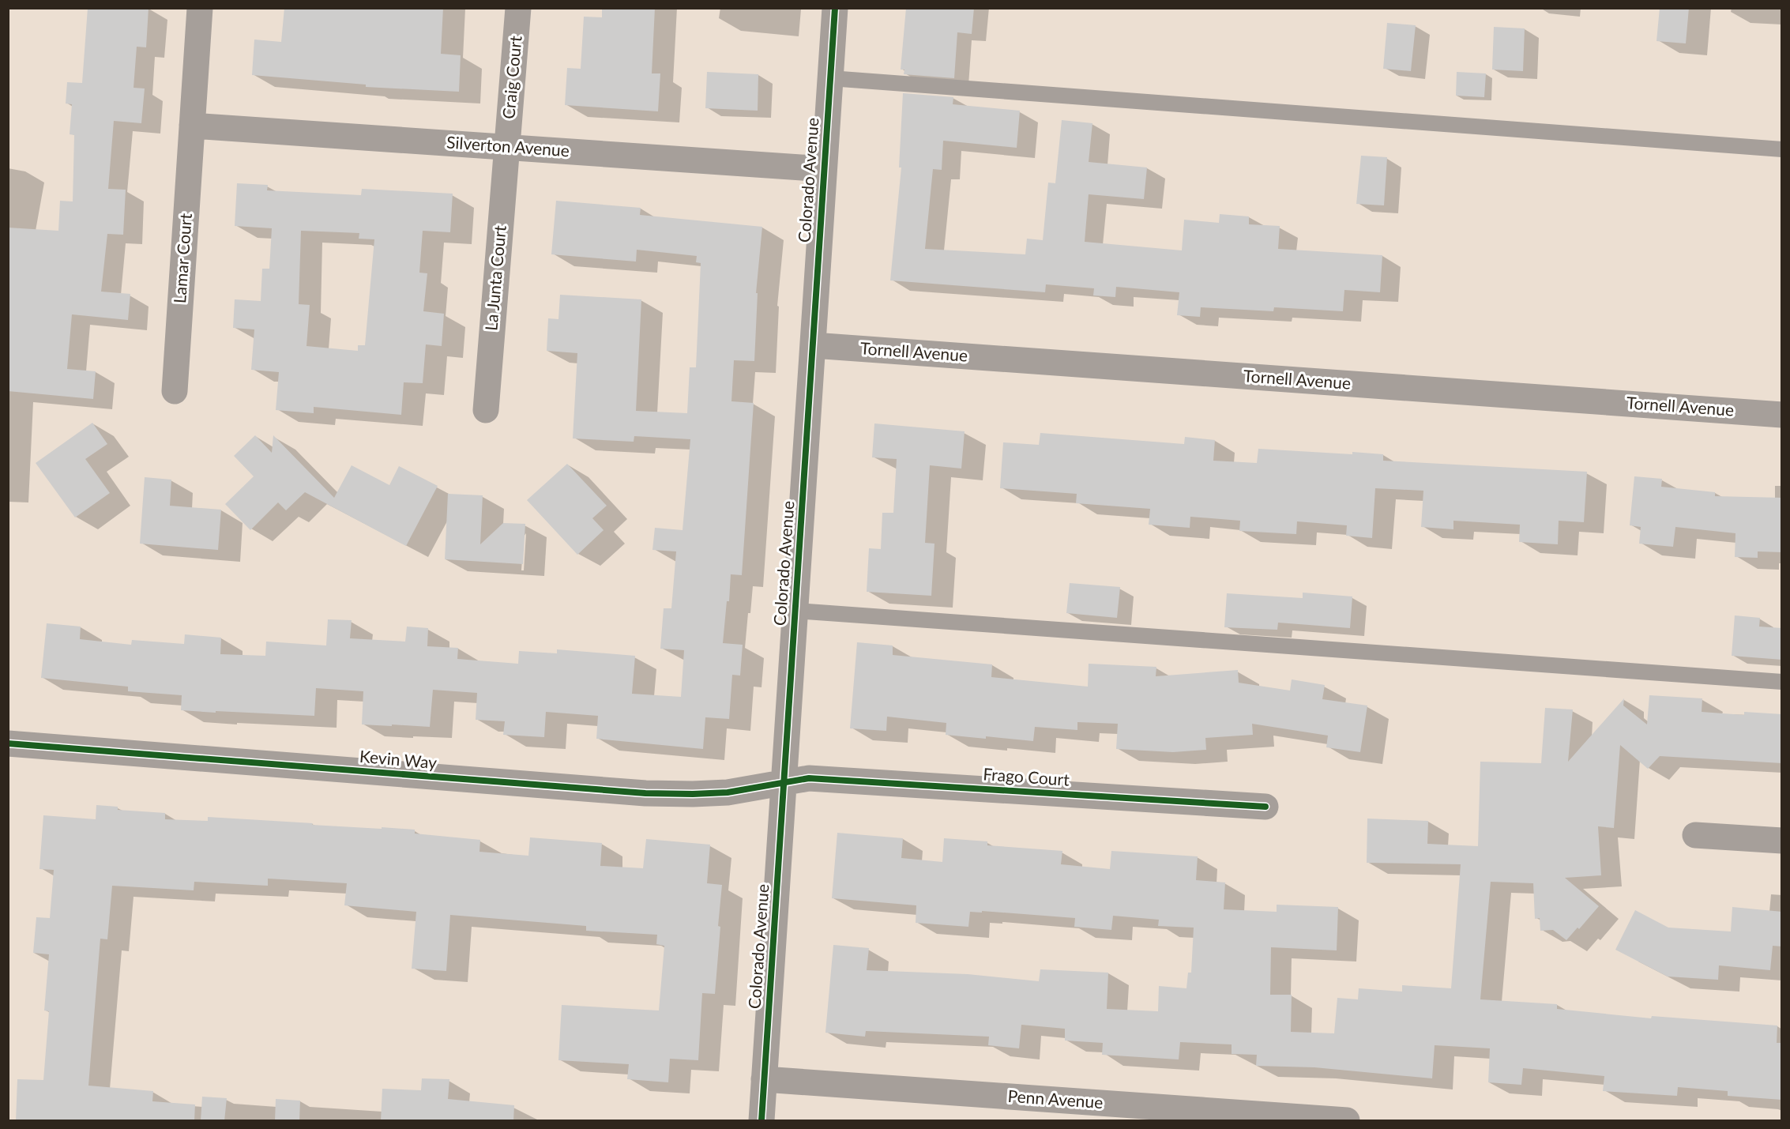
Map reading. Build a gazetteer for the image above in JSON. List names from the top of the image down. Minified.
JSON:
{"streets":{"street":["Craig Court","Silverton Avenue","Colorado Avenue","Lamar Court","La Junta Court","Tornell Avenue","Kevin Way","Frago Court","Penn Avenue"]},"crossings":[["Craig Court","Silverton Avenue"],["Craig Court","La Junta Court"],["Silverton Avenue","Colorado Avenue"],["Silverton Avenue","Lamar Court"],["Silverton Avenue","La Junta Court"],["Colorado Avenue","Tornell Avenue"],["Colorado Avenue","Kevin Way"],["Colorado Avenue","Frago Court"],["Colorado Avenue","Penn Avenue"],["Kevin Way","Frago Court"]]}
